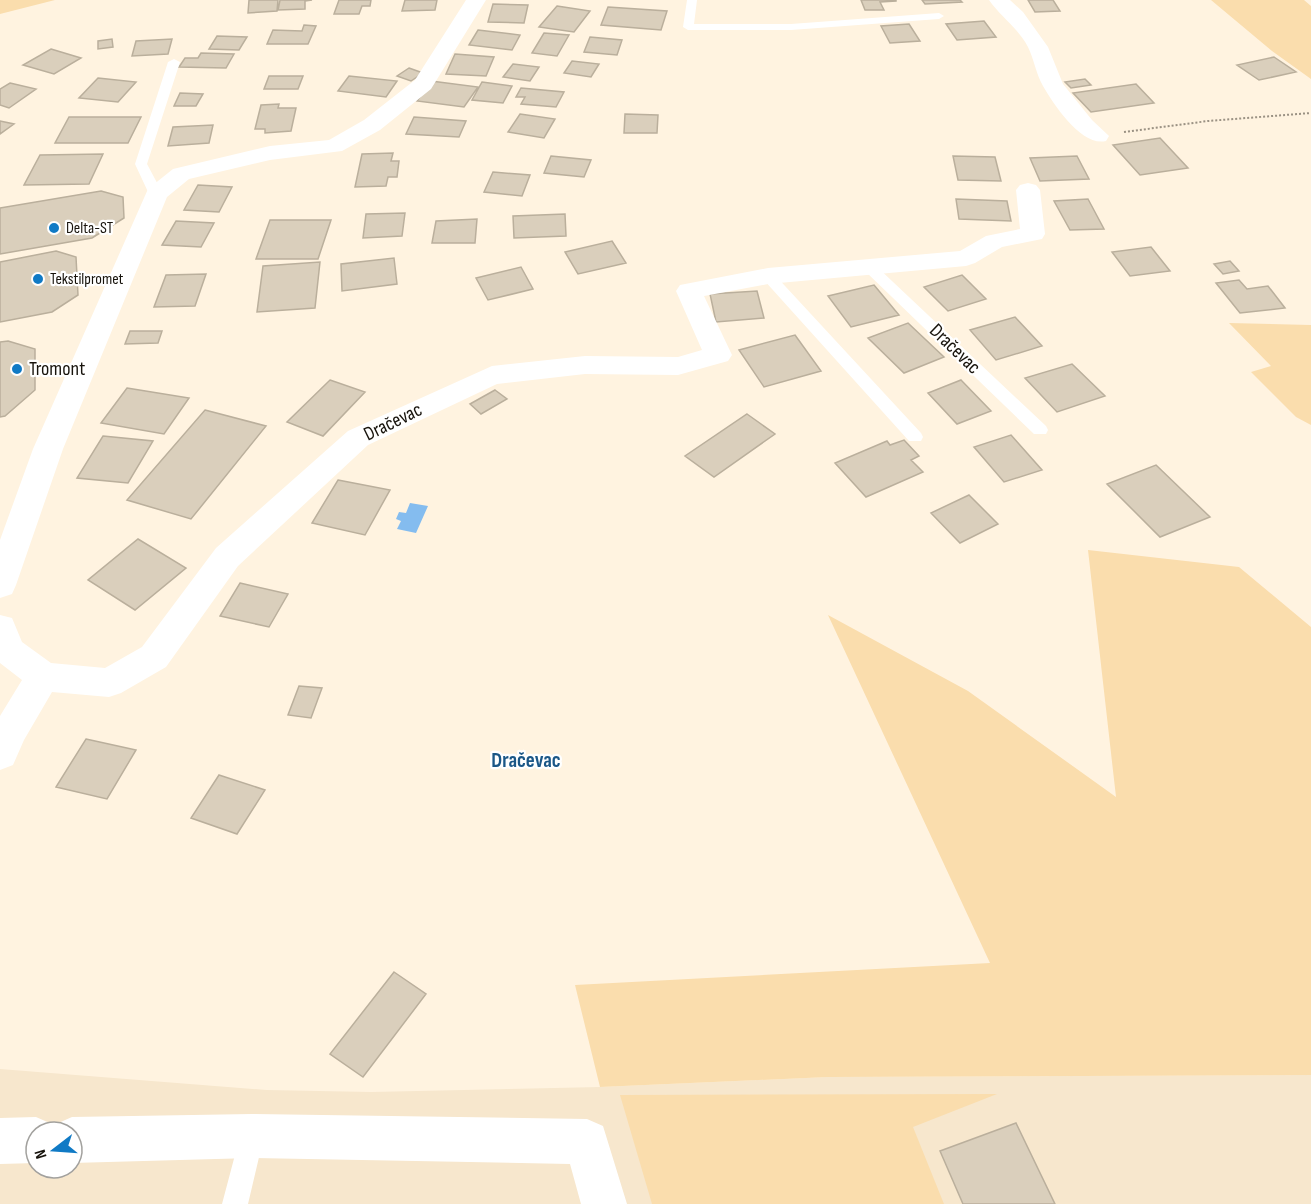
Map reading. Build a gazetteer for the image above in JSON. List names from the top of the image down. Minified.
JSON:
{"streets":{"street":["Dračevac"]},"districts":["Dračevac"],"places":["Delta-ST","Tekstilpromet","Tromont"],"north":"left"}
